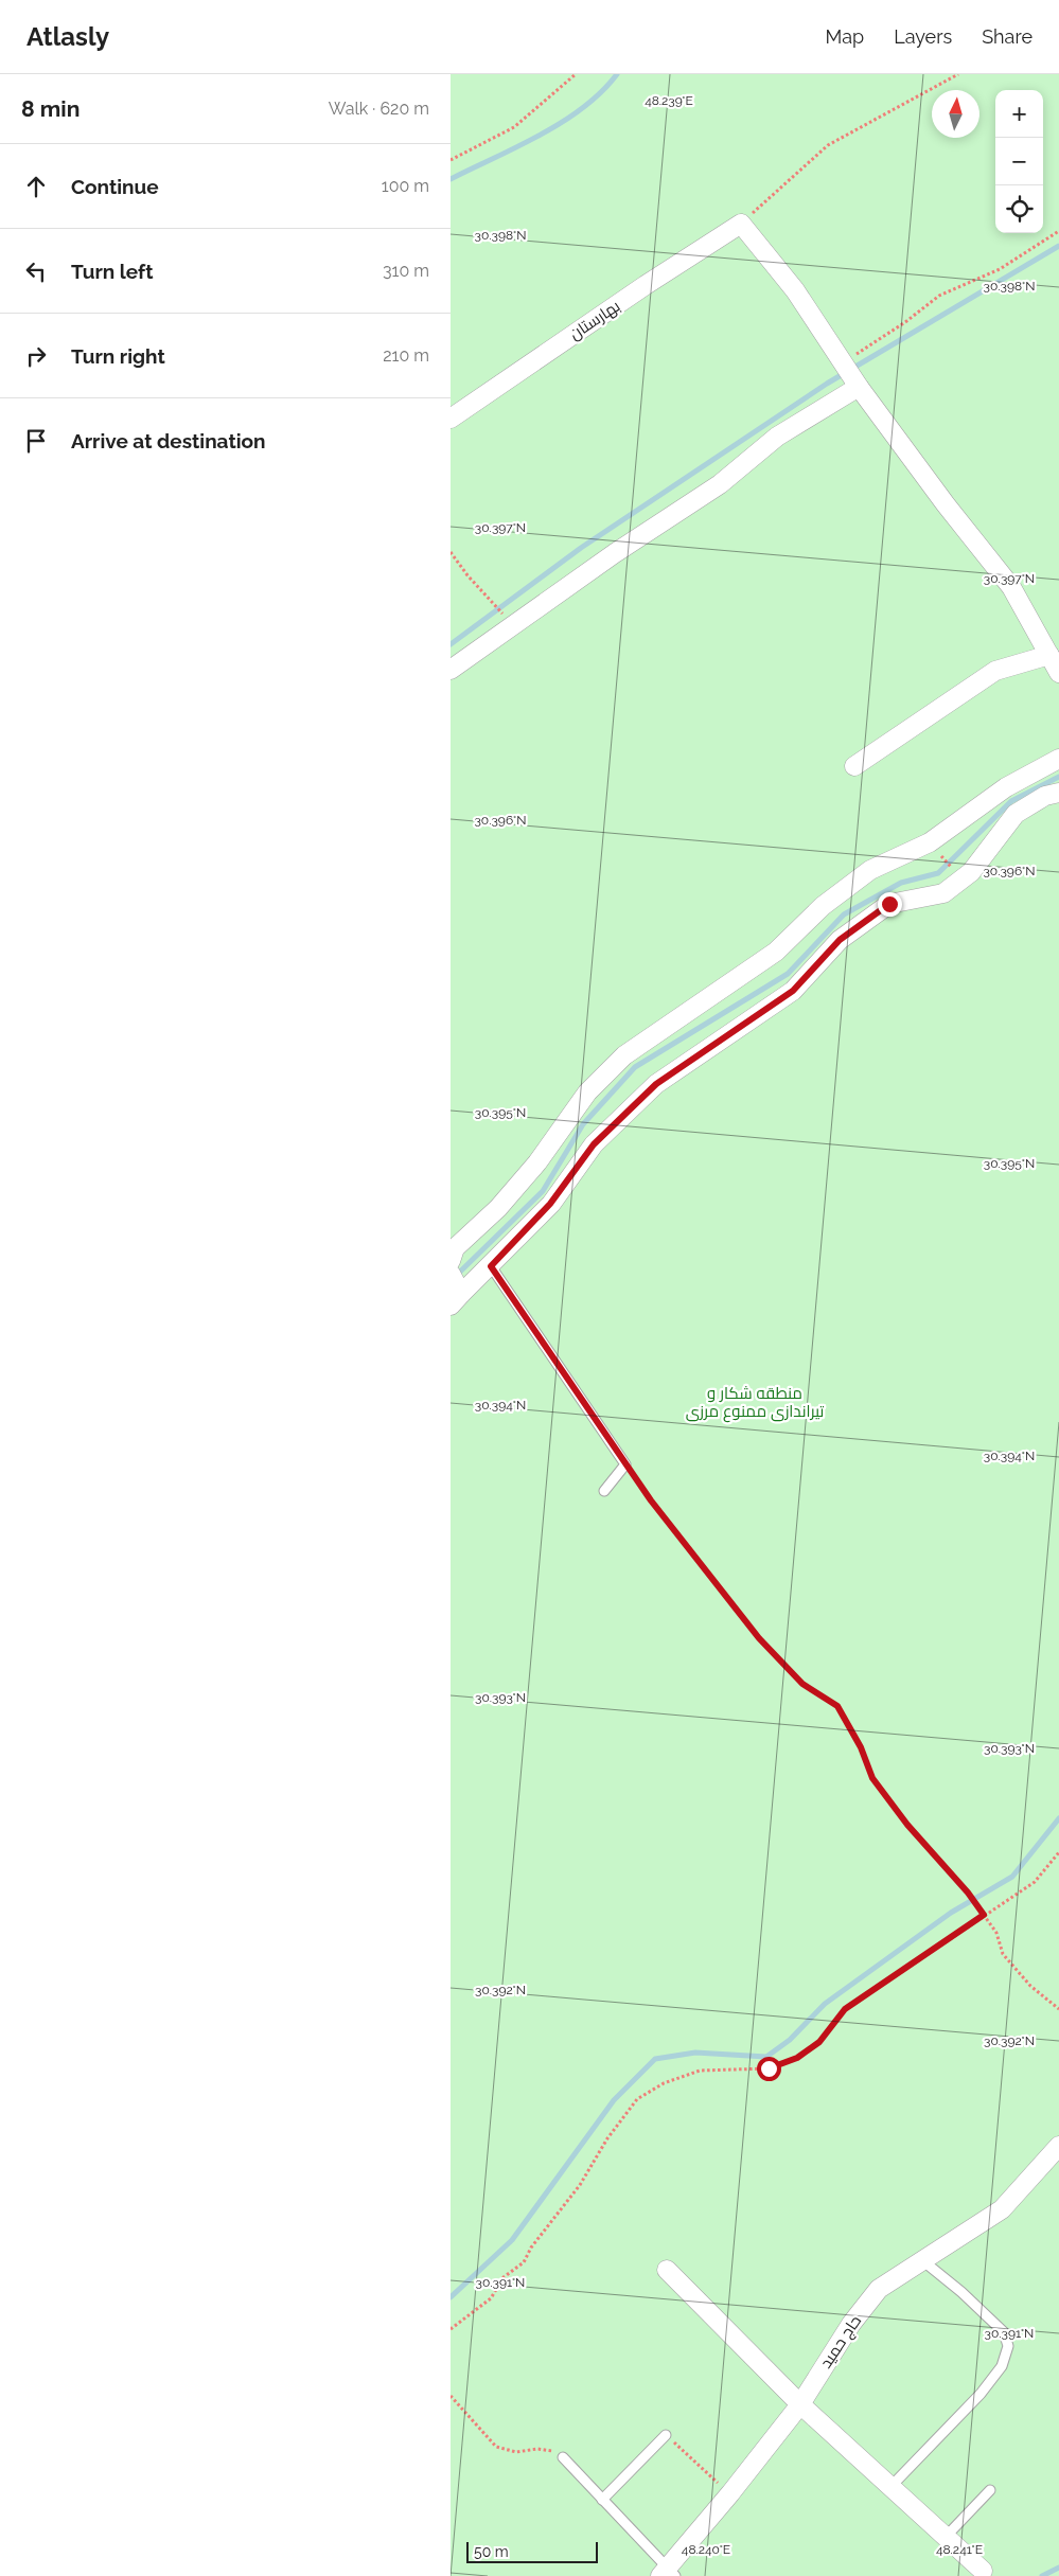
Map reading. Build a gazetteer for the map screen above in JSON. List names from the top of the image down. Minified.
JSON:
{"streets":{"street":["بهارستان","حاج حمید"]},"parks":["منطقه شکار و تیراندازی ممنوع مرزی"],"scale_bar":"50 m","north":"top","page":{"header":"Atlasly","nav":["Map","Layers","Share"],"heading":["8 min","Walk · 620 m"],"map_buttons":["+","−"],"list":[["Continue","100 m"],["Turn left","310 m"],["Turn right","210 m"],"Arrive at destination"],"scale":"50 m"},"coordinates":["48.239°E","30.398°N","30.397°N","30.396°N","30.395°N","30.394°N","30.393°N","30.392°N","30.391°N","48.240°E","48.241°E"]}
